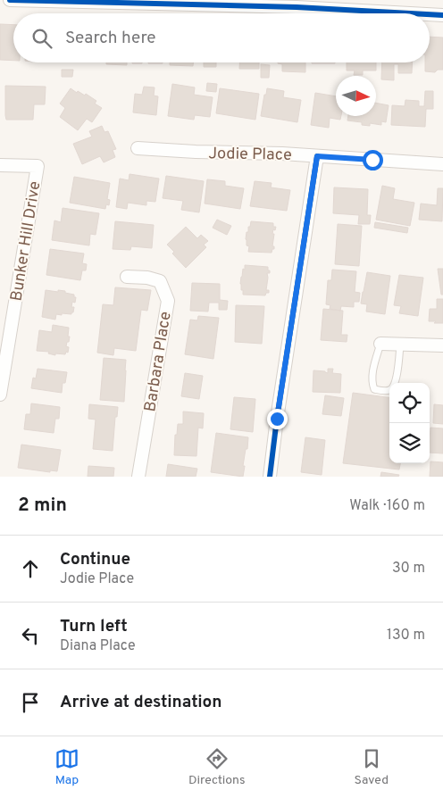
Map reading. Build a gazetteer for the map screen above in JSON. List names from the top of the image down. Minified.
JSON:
{"streets":{"street":["Jodie Place","Bunker Hill Drive","Barbara Place"]},"north":"right","page":{"search":"Search here","heading":["2 min","Walk · 160 m"],"list":[["Continue","Jodie Place","30 m"],["Turn left","Diana Place","130 m"],"Arrive at destination"],"nav":["Map","Directions","Saved"]}}
